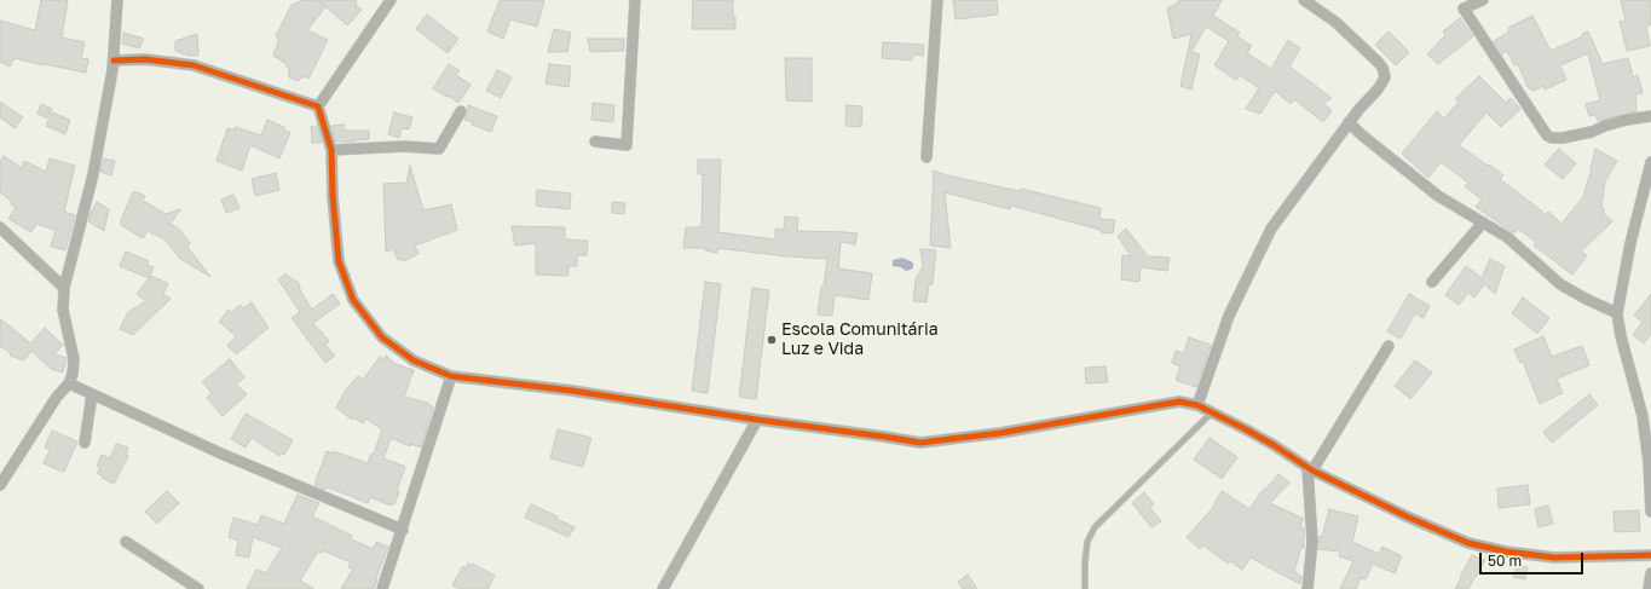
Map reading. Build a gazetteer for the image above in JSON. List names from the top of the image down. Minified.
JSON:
{"places":["Escola Comunitária Luz e Vida"],"scale_bar":"50 m"}
